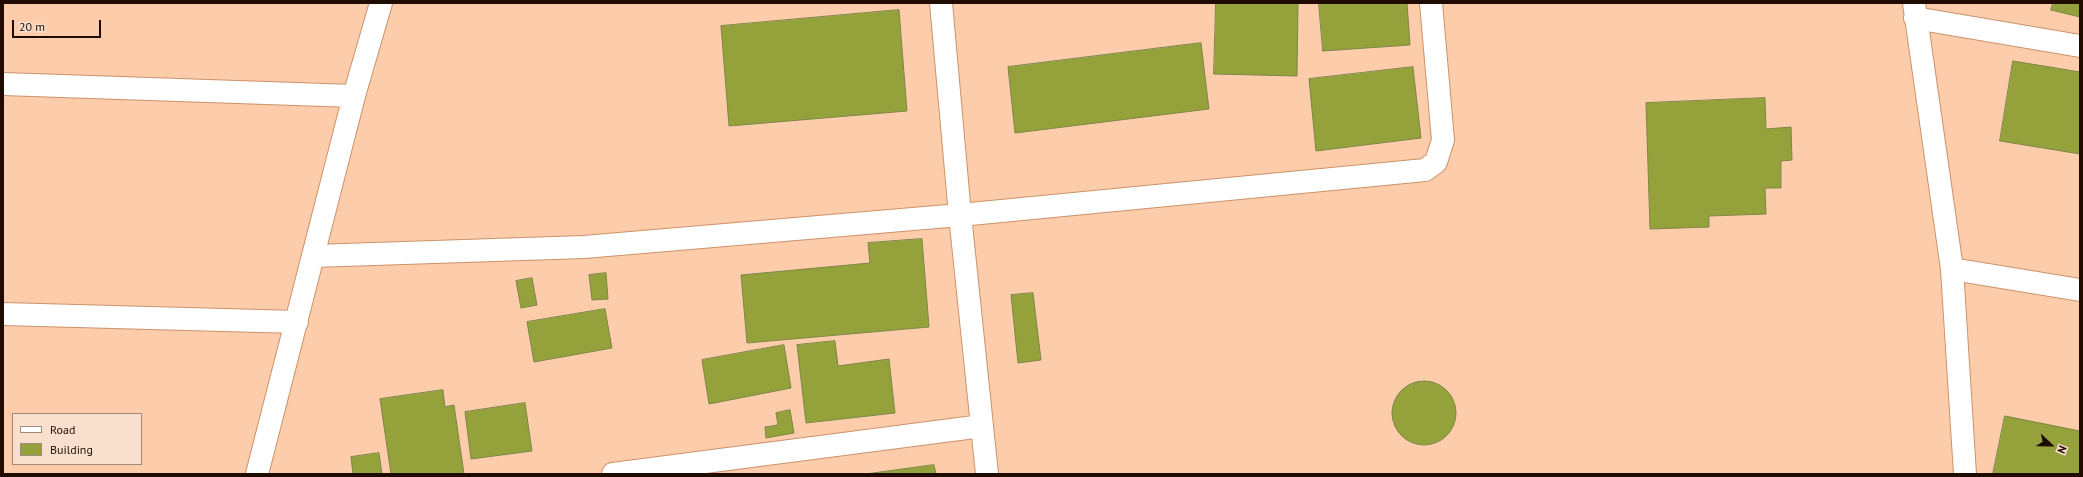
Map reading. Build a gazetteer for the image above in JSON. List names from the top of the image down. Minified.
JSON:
{"legend":["Road","Building"],"scale_bar":"20 m","north":"right"}
